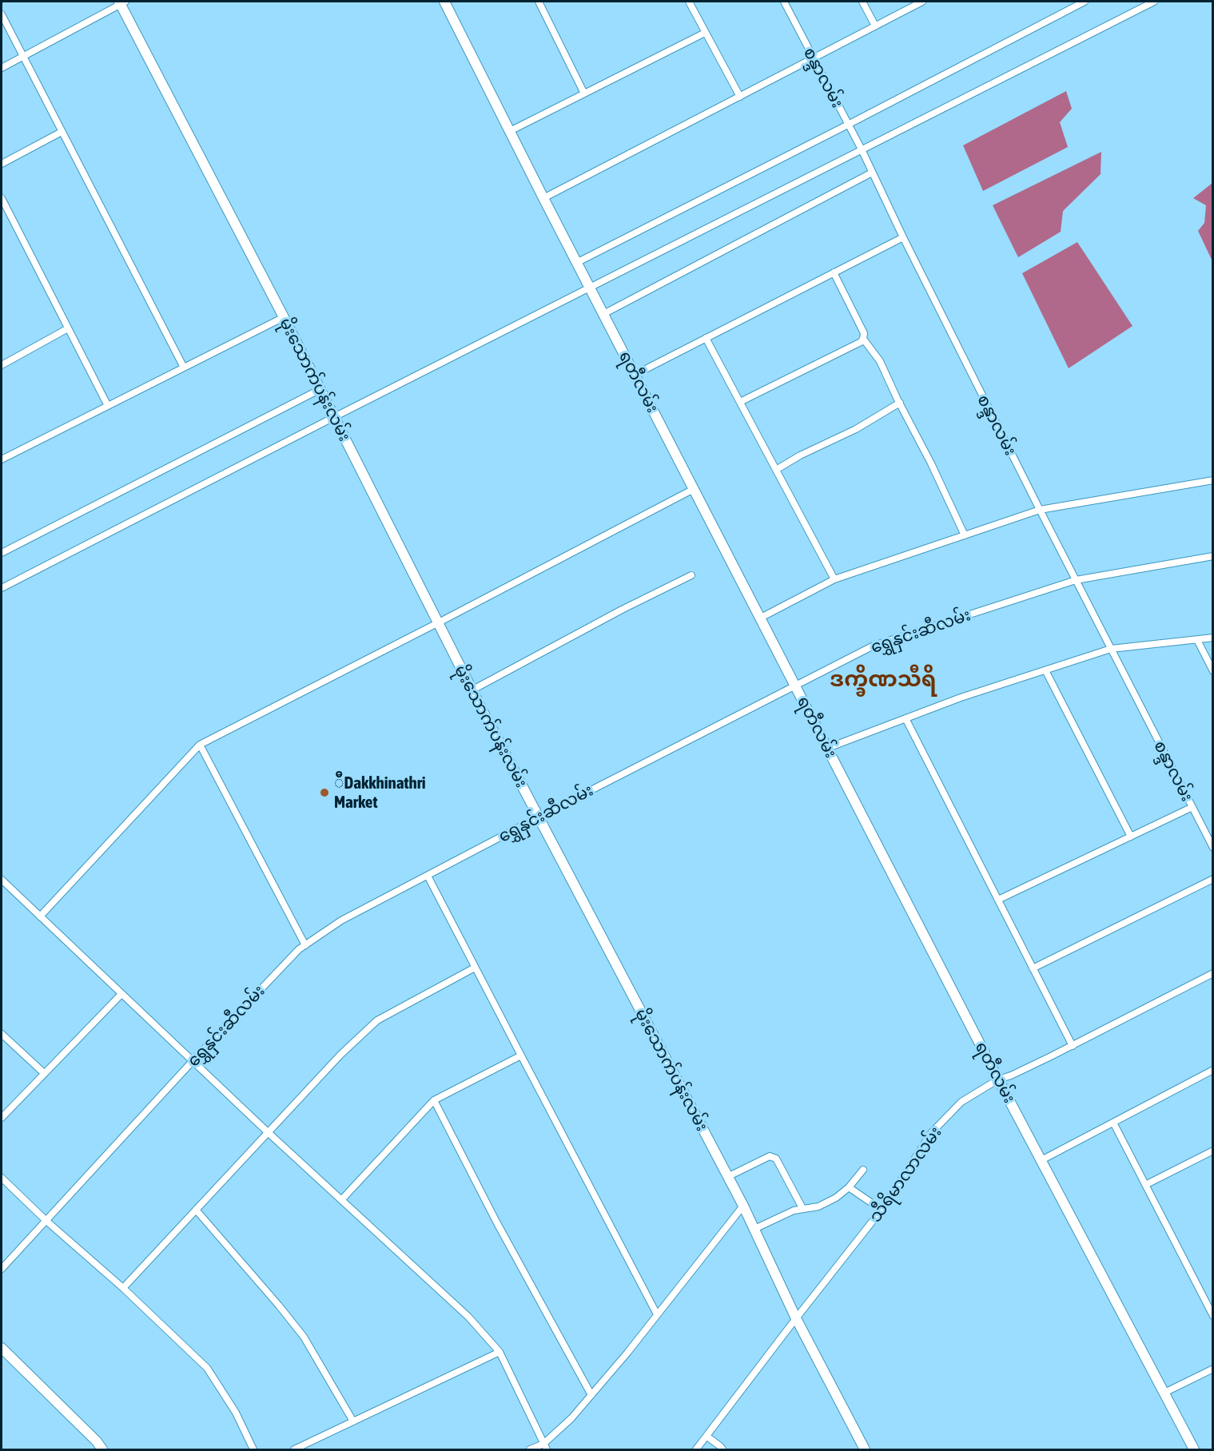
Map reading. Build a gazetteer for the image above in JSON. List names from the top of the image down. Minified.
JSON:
{"streets":{"street":["စန္ဒာလမ်း","မိုးသောက်ပန်းလမ်း","ရတီလမ်း","ရွှေနှင်းဆီလမ်း","သီရိမာလာလမ်း"]},"crossings":[["စန္ဒာလမ်း","ရွှေနှင်းဆီလမ်း"],["မိုးသောက်ပန်းလမ်း","ရွှေနှင်းဆီလမ်း"],["မိုးသောက်ပန်းလမ်း","သီရိမာလာလမ်း"],["ရတီလမ်း","ရွှေနှင်းဆီလမ်း"],["ရတီလမ်း","သီရိမာလာလမ်း"]],"districts":["ဒက္ခိဏသီရိ"],"places":["ီDakkhinathri Market"]}
